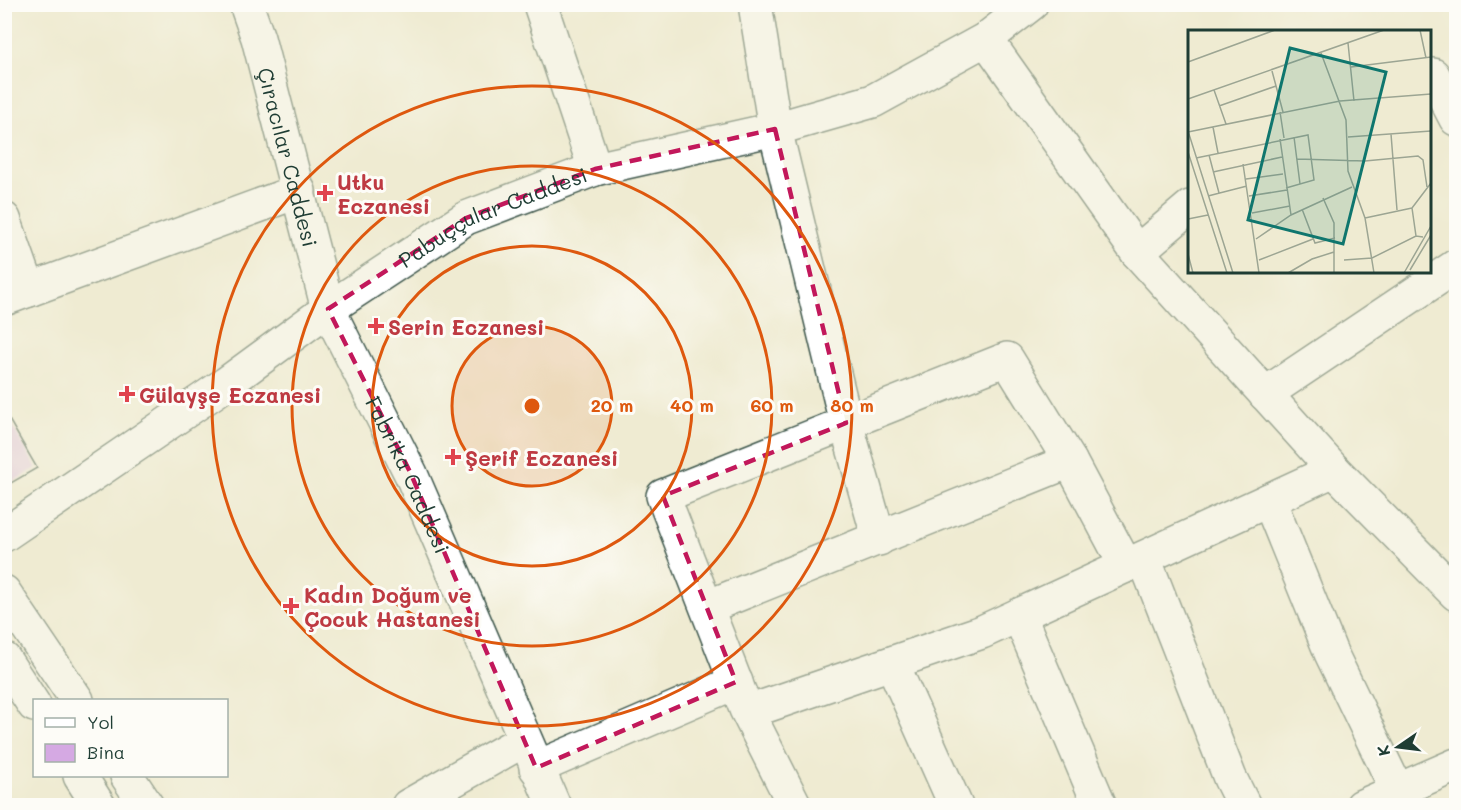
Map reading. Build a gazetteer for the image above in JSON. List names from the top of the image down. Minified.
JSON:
{"streets":{"street":["Çıracılar Caddesi","Pabuççular Caddesi","Fabrika Caddesi"]},"crossings":[["Çıracılar Caddesi","Pabuççular Caddesi"],["Çıracılar Caddesi","Fabrika Caddesi"],["Pabuççular Caddesi","Fabrika Caddesi"]],"places":{"health":["Utku Eczanesi","Serin Eczanesi","Gülayşe Eczanesi","Şerif Eczanesi","Kadın Doğum ve Çocuk Hastanesi"]},"legend":["Yol","Bina"],"north":"left","rings":["20 m","40 m","60 m","80 m"]}
